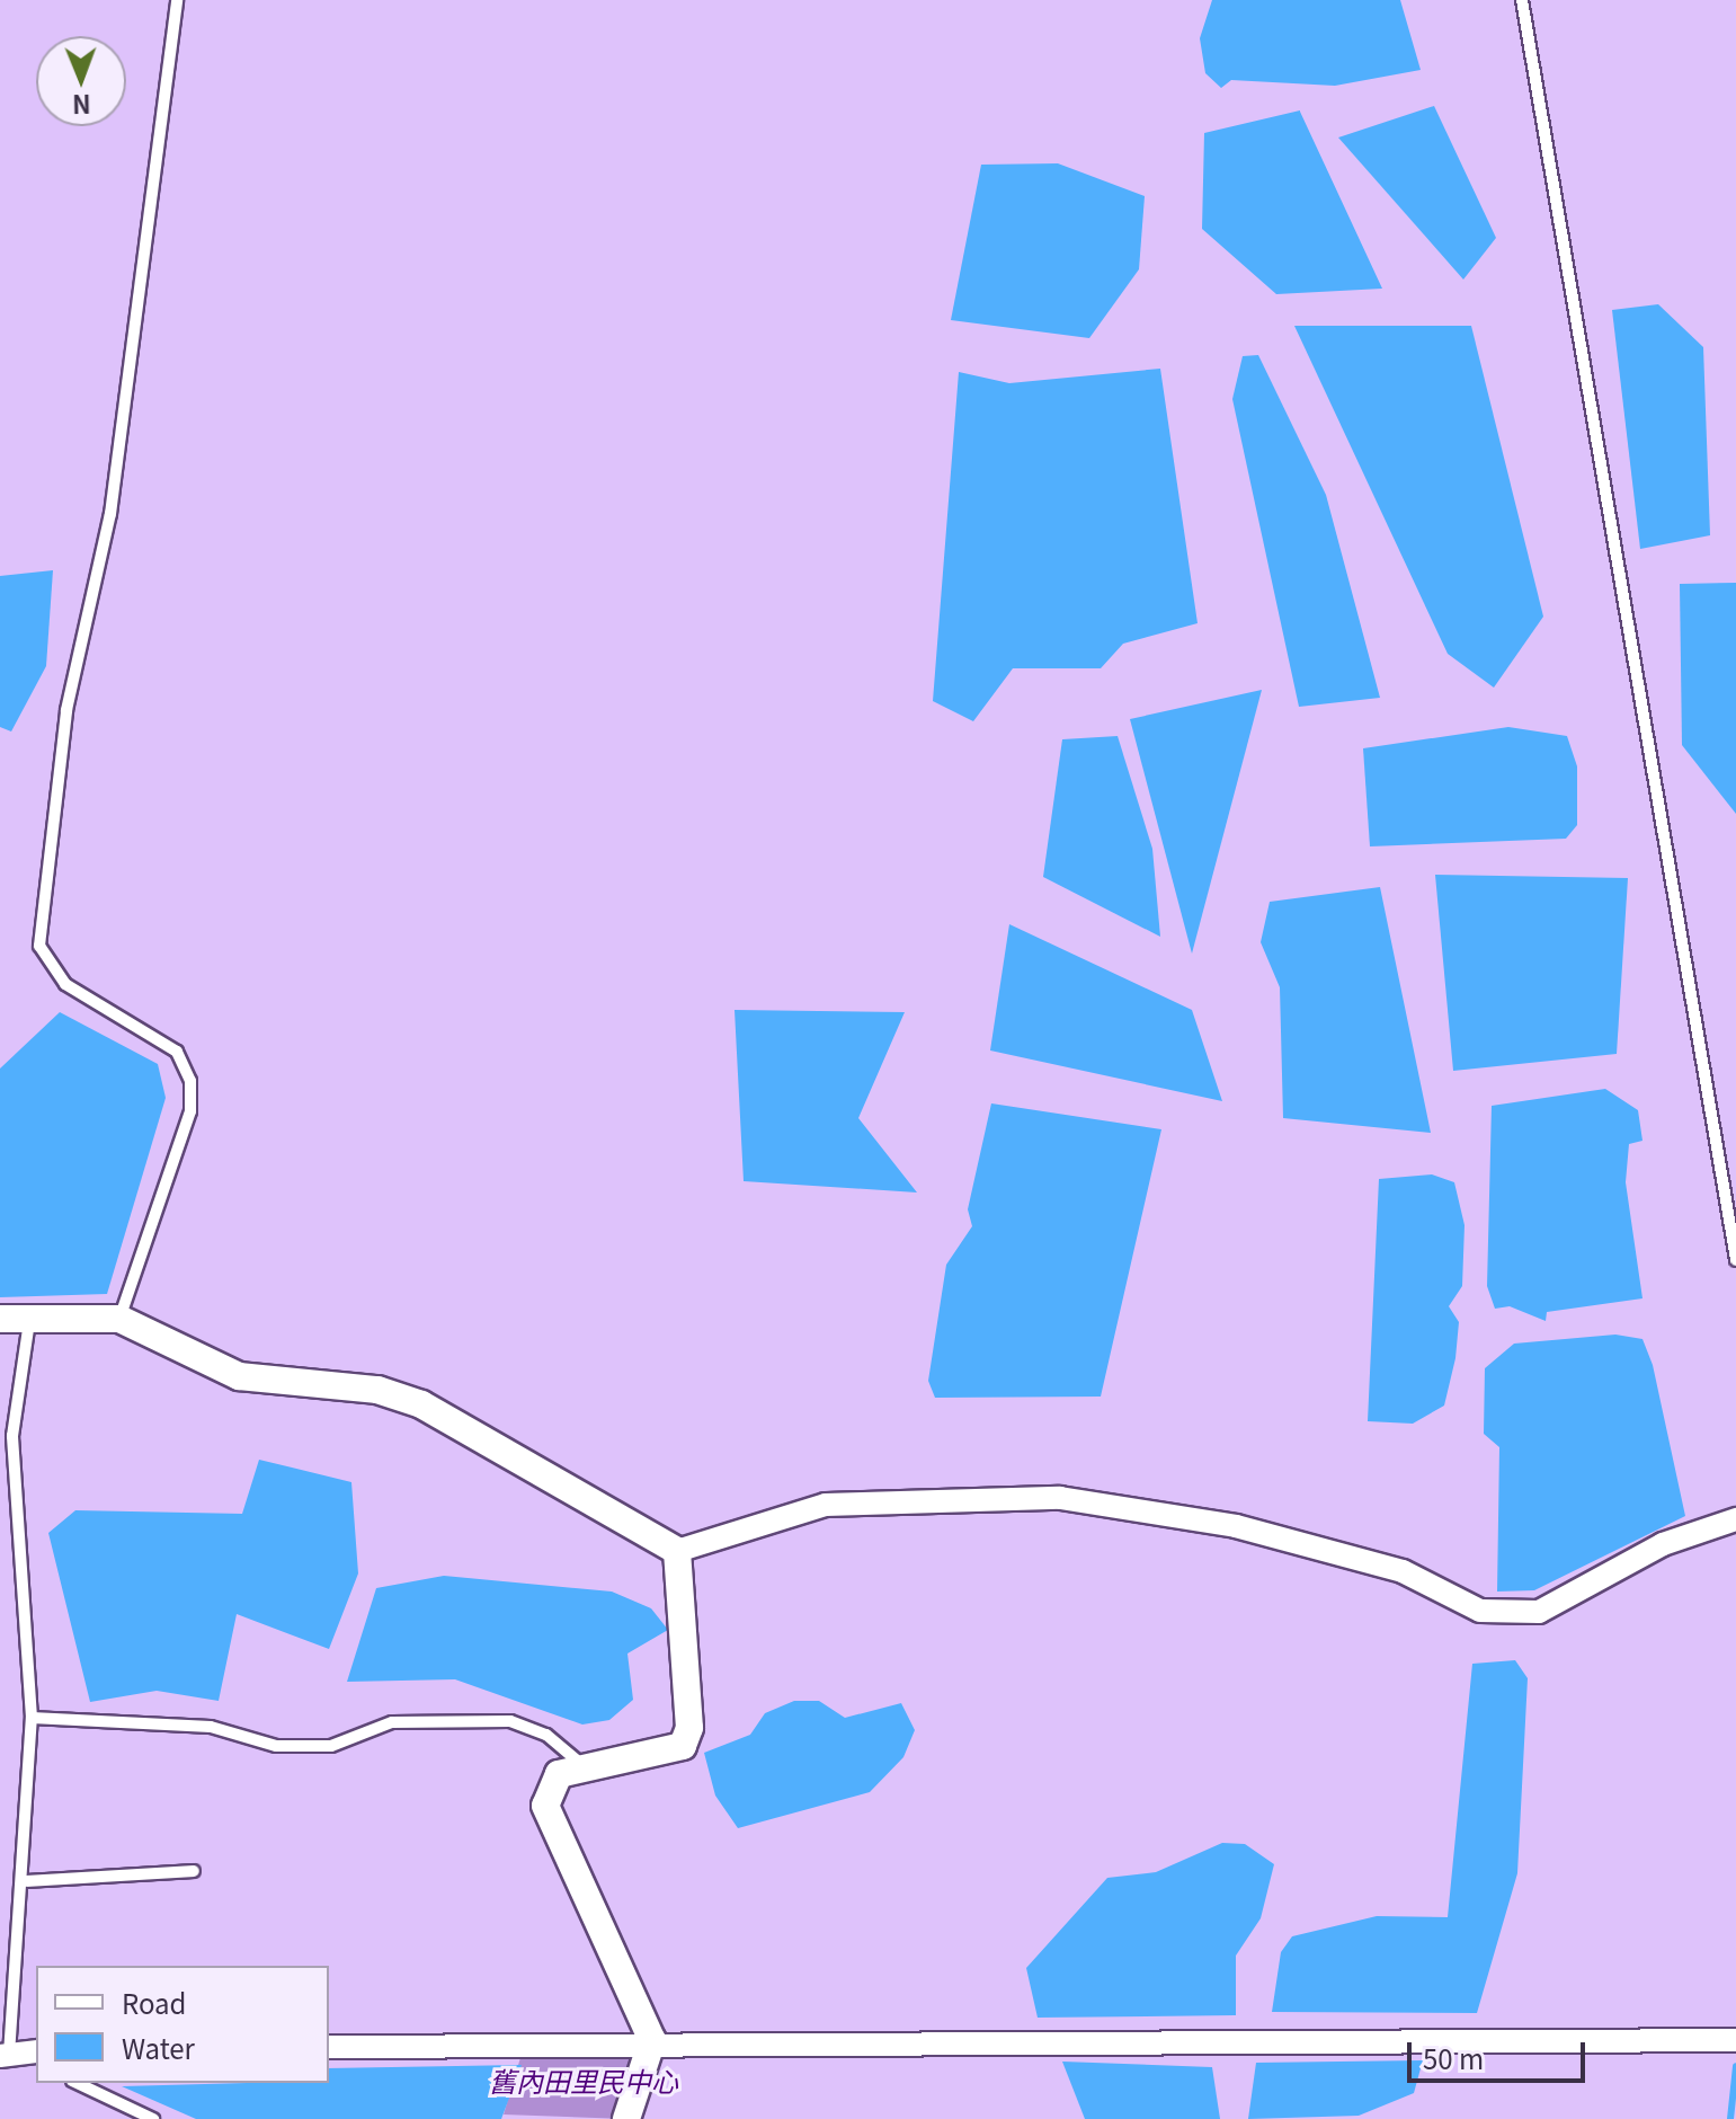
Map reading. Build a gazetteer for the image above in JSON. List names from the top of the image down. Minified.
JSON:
{"parks":["舊內田里民中心"],"legend":["Road","Water"],"scale_bar":"50 m","north":"bottom"}
